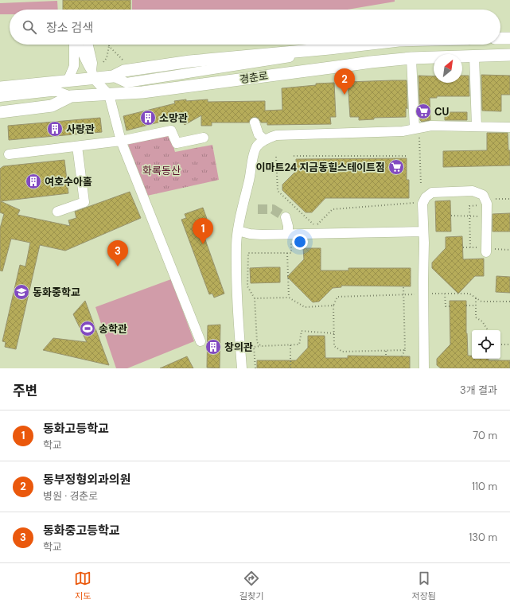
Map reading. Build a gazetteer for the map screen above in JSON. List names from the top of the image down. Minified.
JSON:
{"streets":{"main road":["경춘로"]},"parks":["화록동산"],"places":{"supermarket":["CU","이마트24 지금동힐스테이트점"],"building":["소망관","사랑관","여호수아홀","창의관"],"school or university":["동화중학교"],"sports":["송학관"]},"north":"top right","page":{"search":"장소 검색","pins":["2","1","3"],"heading":["주변","3개 결과"],"list":[{"mark":"1","name":"동화고등학교","note":"학교","value":"70 m"},{"mark":"2","name":"동부정형외과의원","note":"병원 · 경춘로","value":"110 m"},{"mark":"3","name":"동화중고등학교","note":"학교","value":"130 m"}],"nav":["지도","길찾기","저장됨"]}}
